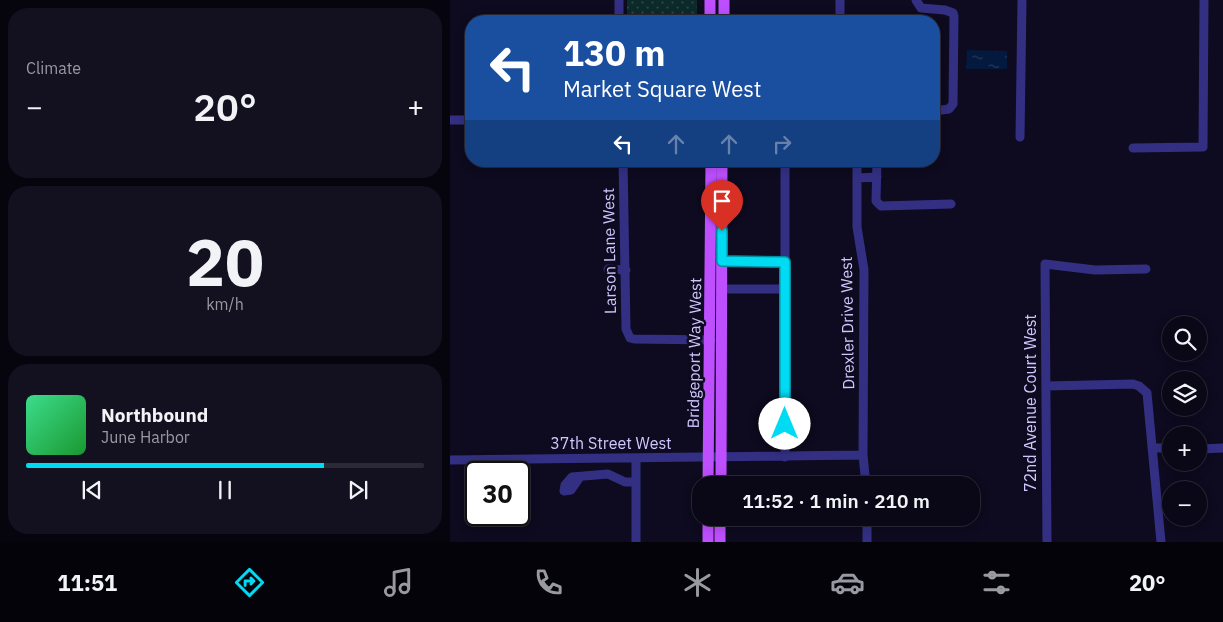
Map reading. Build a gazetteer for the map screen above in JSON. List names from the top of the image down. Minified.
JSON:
{"streets":{"main road":["Bridgeport Way West"],"street":["Larson Lane West","Drexler Drive West","72nd Avenue Court West","37th Street West"]},"crossings":[["Larson Lane West","Bridgeport Way West"],["Drexler Drive West","37th Street West"],["Bridgeport Way West","37th Street West"]],"page":{"tile":["Climate",["20","km/h"]],"turn":["130 m","Market Square West"],"heat":["−","20°","+"],"map_buttons":["+","−"],"song":["Northbound","June Harbor"],"limit":"30","trip":"11:52 · 1 min · 210 m","tabs":["11:51","20°"]}}
